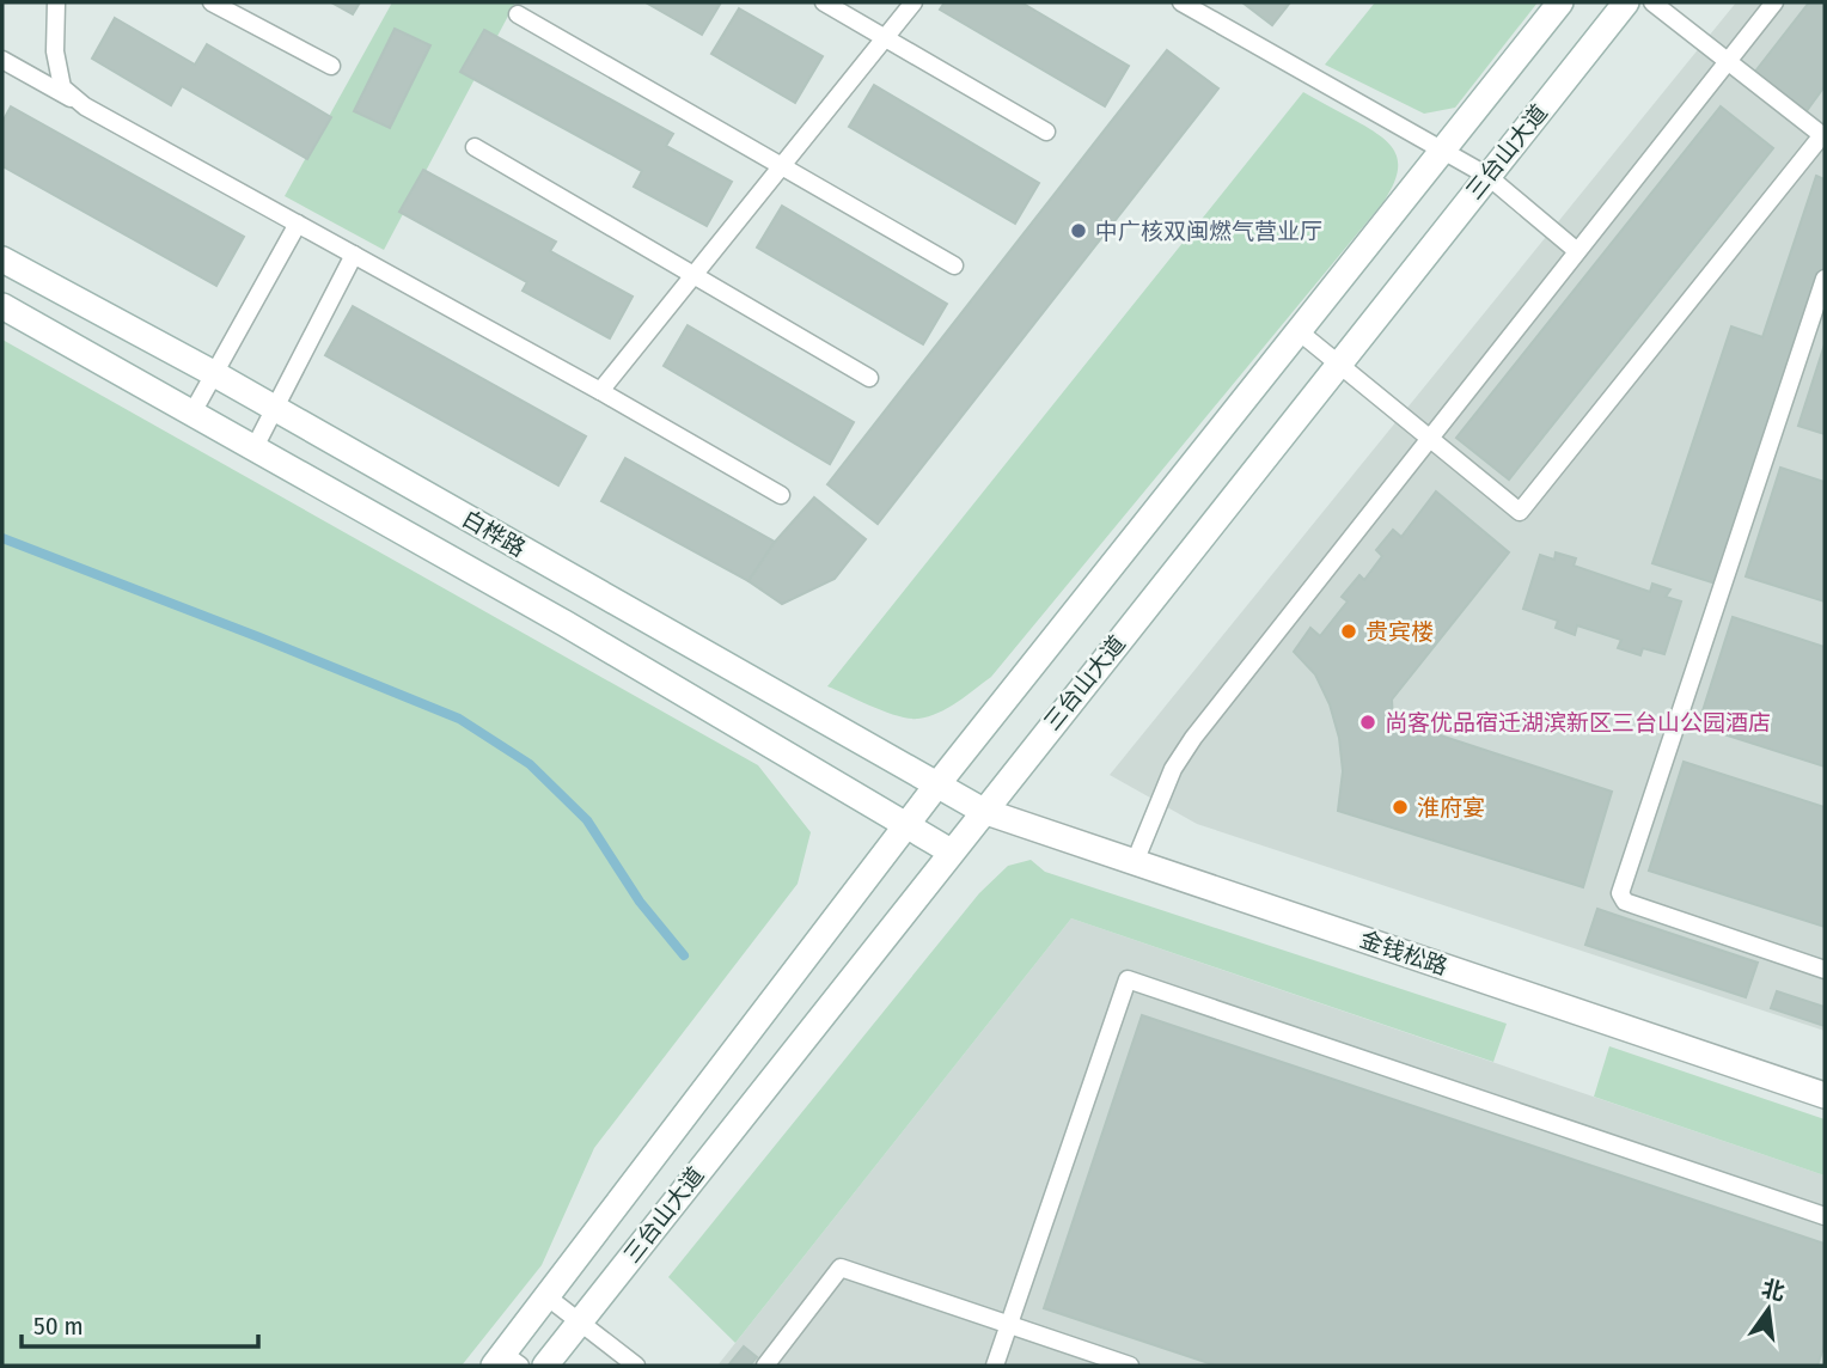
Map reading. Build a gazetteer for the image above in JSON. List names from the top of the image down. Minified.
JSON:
{"streets":{"main road":["三台山大道","白桦路","金钱松路"]},"crossings":[["三台山大道","白桦路"],["三台山大道","金钱松路"],["白桦路","金钱松路"]],"places":["中广核双闽燃气营业厅","贵宾楼","尚客优品宿迁湖滨新区三台山公园酒店","淮府宴"],"scale_bar":"50 m","north":"top"}
